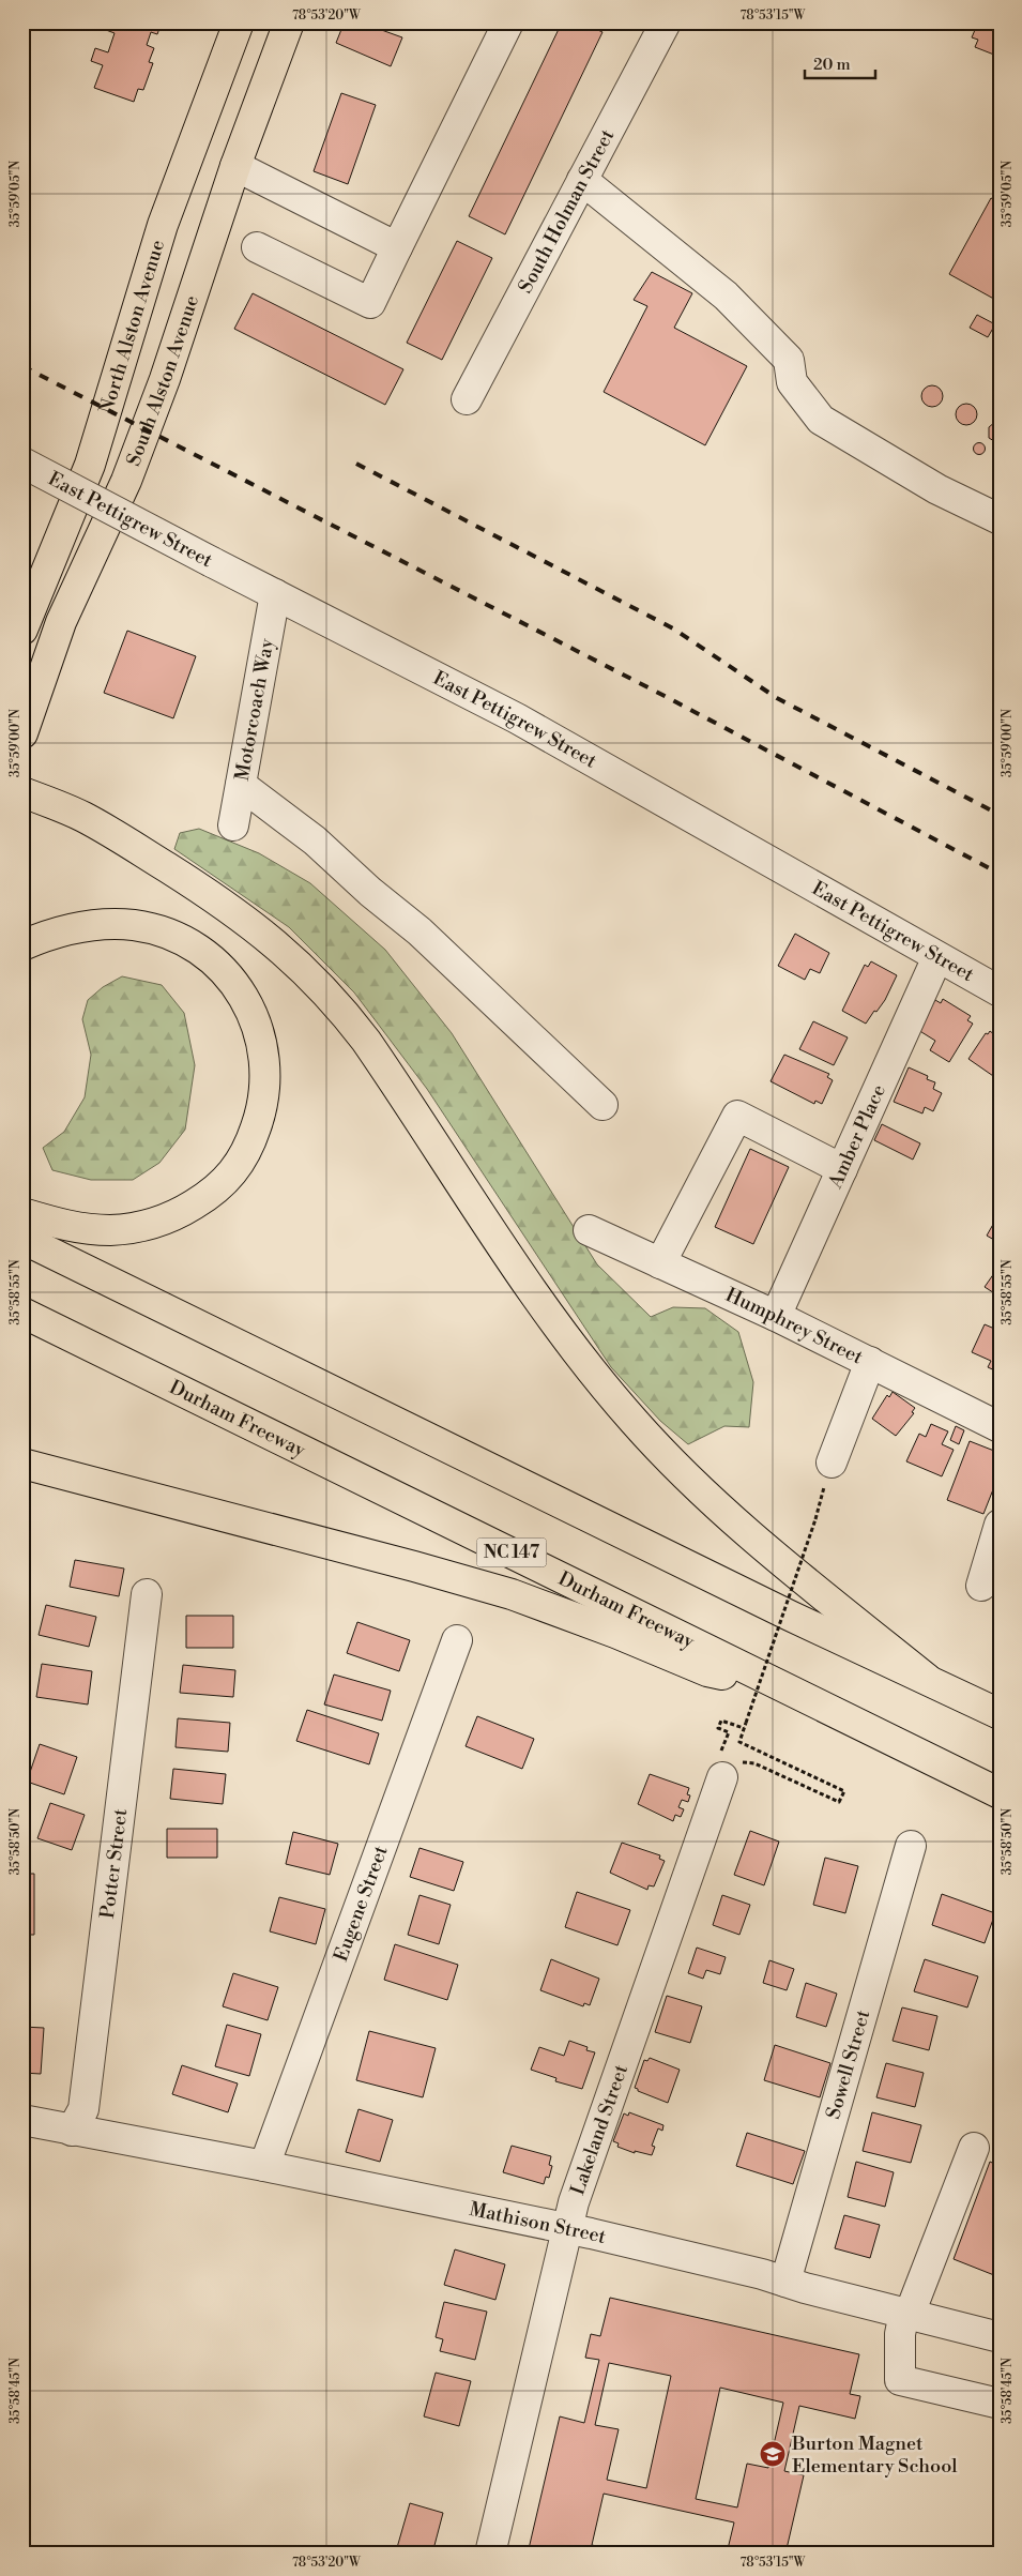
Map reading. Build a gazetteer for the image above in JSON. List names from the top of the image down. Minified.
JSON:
{"streets":{"main road":["North Alston Avenue","South Alston Avenue","Durham Freeway","NC 147"],"street":["South Holman Street","East Pettigrew Street","Motorcoach Way","Amber Place","Humphrey Street","Potter Street","Eugene Street","Sowell Street","Lakeland Street","Mathison Street"]},"crossings":[["East Pettigrew Street","Motorcoach Way"],["East Pettigrew Street","Amber Place"],["Amber Place","Humphrey Street"],["Potter Street","Mathison Street"],["Eugene Street","Mathison Street"],["Sowell Street","Mathison Street"],["Lakeland Street","Mathison Street"]],"places":{"school or university":["Burton Magnet Elementary School"]},"scale_bar":"20 m","coordinates":["78°53'20\"W","78°53'15\"W","35°59'05\"N","35°59'00\"N","35°58'55\"N","35°58'50\"N","35°58'45\"N"]}
